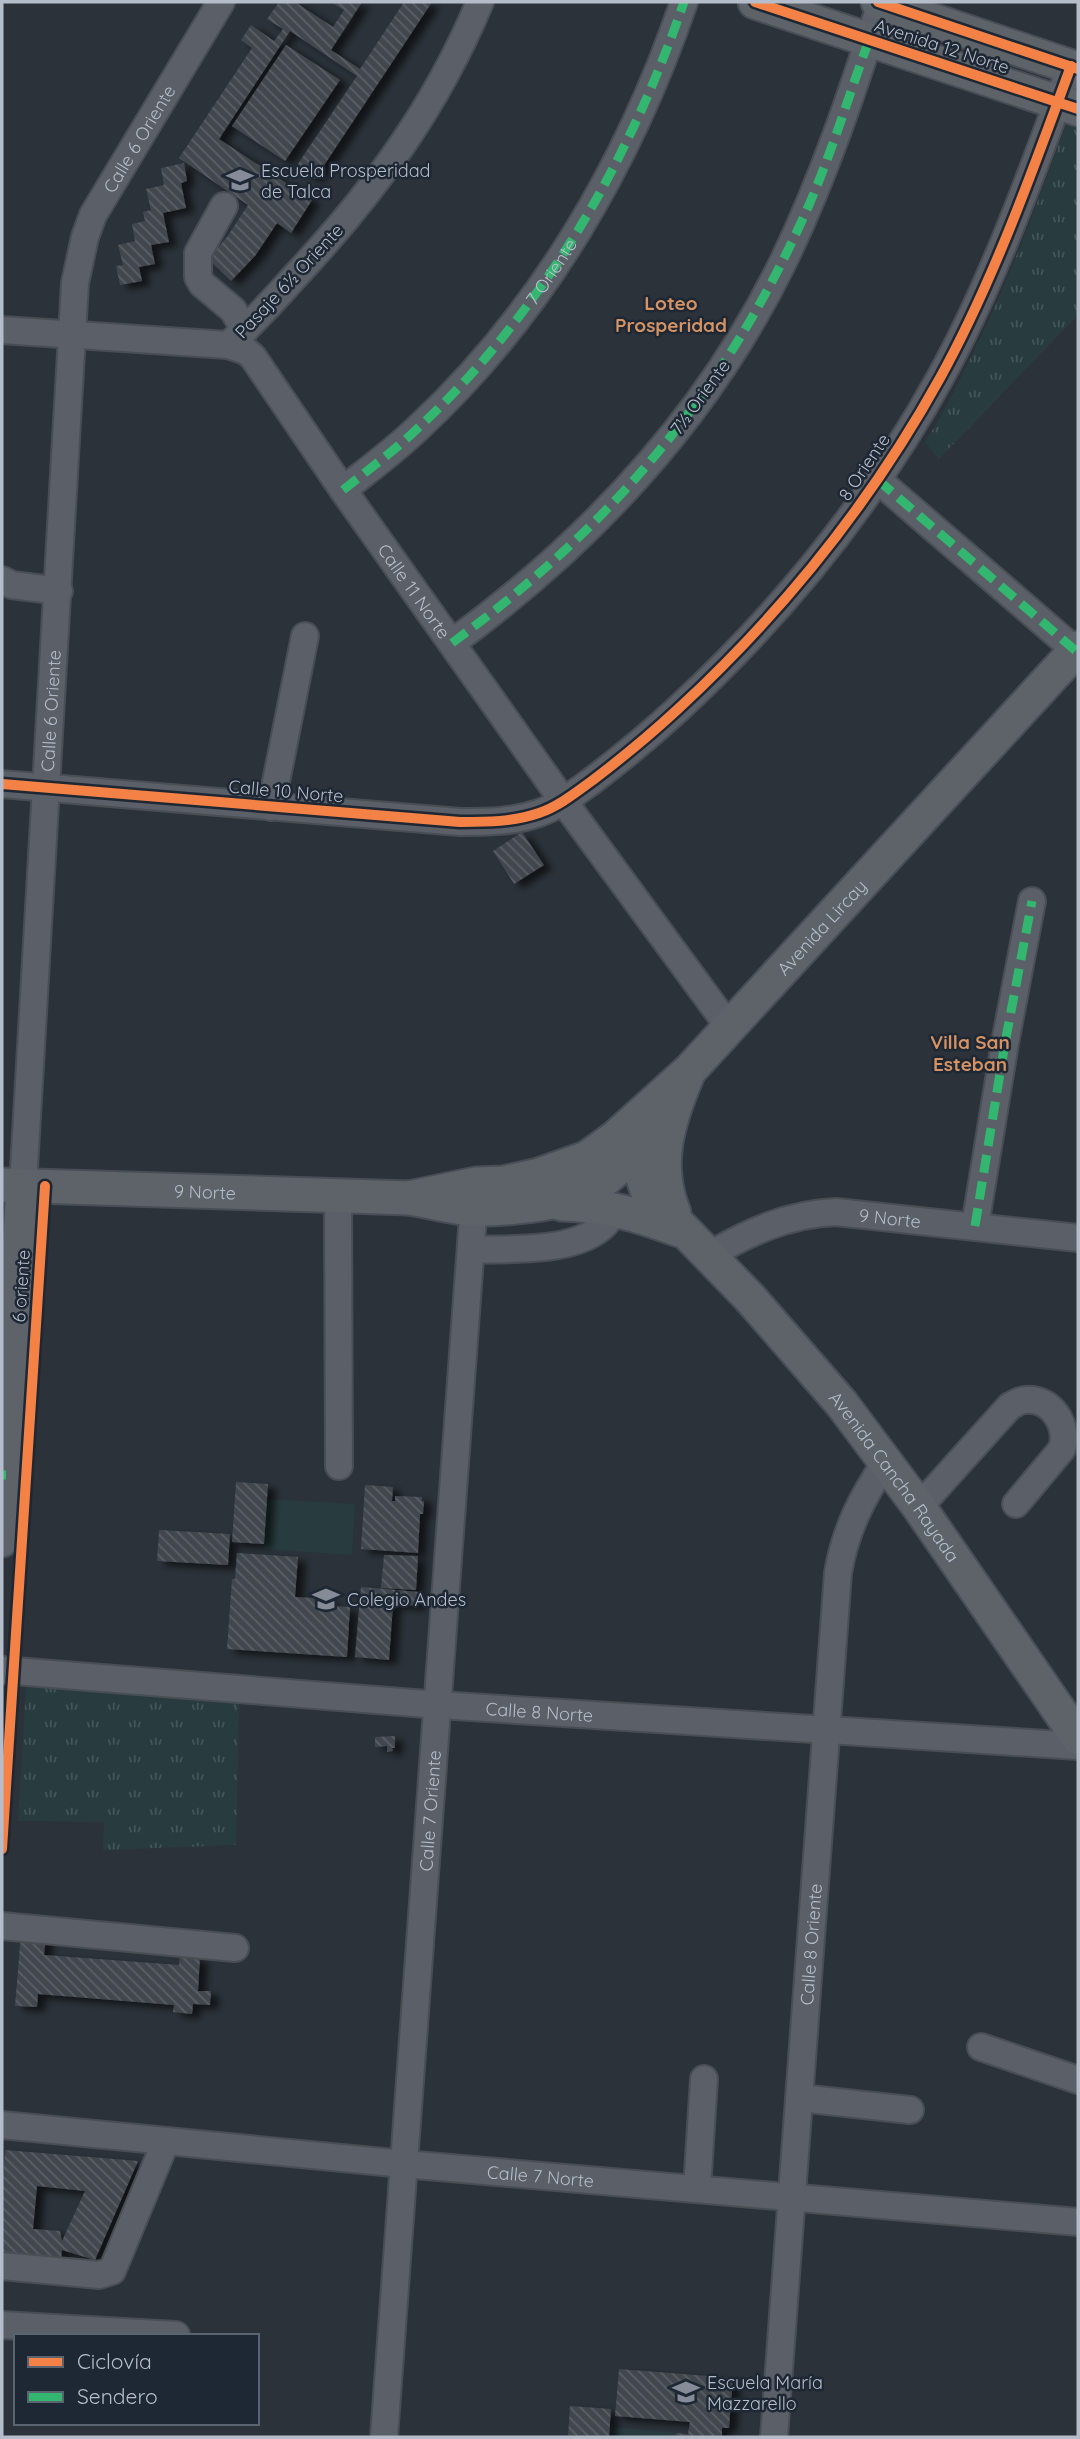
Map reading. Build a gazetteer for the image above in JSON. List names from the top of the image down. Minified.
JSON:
{"streets":{"main road":["Avenida 12 Norte","Calle 6 Oriente","Avenida Lircay","9 Norte","Avenida Cancha Rayada"],"street":["7 Oriente","Pasaje 6½ Oriente","7½ Oriente","8 Oriente","Calle 11 Norte","Calle 10 Norte","Calle 8 Norte","Calle 7 Oriente","Calle 8 Oriente","Calle 7 Norte"],"cycle path":["6 oriente"]},"crossings":[["Avenida 12 Norte","7½ Oriente"],["Avenida 12 Norte","8 Oriente"],["Calle 6 Oriente","Calle 11 Norte"],["Calle 6 Oriente","Calle 10 Norte"],["Calle 6 Oriente","9 Norte"],["7 Oriente","Calle 11 Norte"],["Pasaje 6½ Oriente","Calle 11 Norte"],["7½ Oriente","Calle 11 Norte"],["8 Oriente","Calle 11 Norte"],["8 Oriente","Calle 10 Norte"],["Calle 11 Norte","Calle 10 Norte"],["Calle 11 Norte","Avenida Lircay"],["Avenida Lircay","9 Norte"],["Avenida Lircay","Avenida Cancha Rayada"],["9 Norte","Avenida Cancha Rayada"],["9 Norte","Calle 7 Oriente"],["Avenida Cancha Rayada","Calle 8 Oriente"],["Calle 8 Norte","Calle 7 Oriente"],["Calle 8 Norte","Calle 8 Oriente"],["Calle 7 Oriente","Calle 7 Norte"],["Calle 8 Oriente","Calle 7 Norte"]],"districts":["Loteo Prosperidad","Villa San Esteban"],"places":{"school or university":["Escuela Prosperidad de Talca","Colegio Andes","Escuela María Mazzarello"]},"legend":["Ciclovía","Sendero"]}
